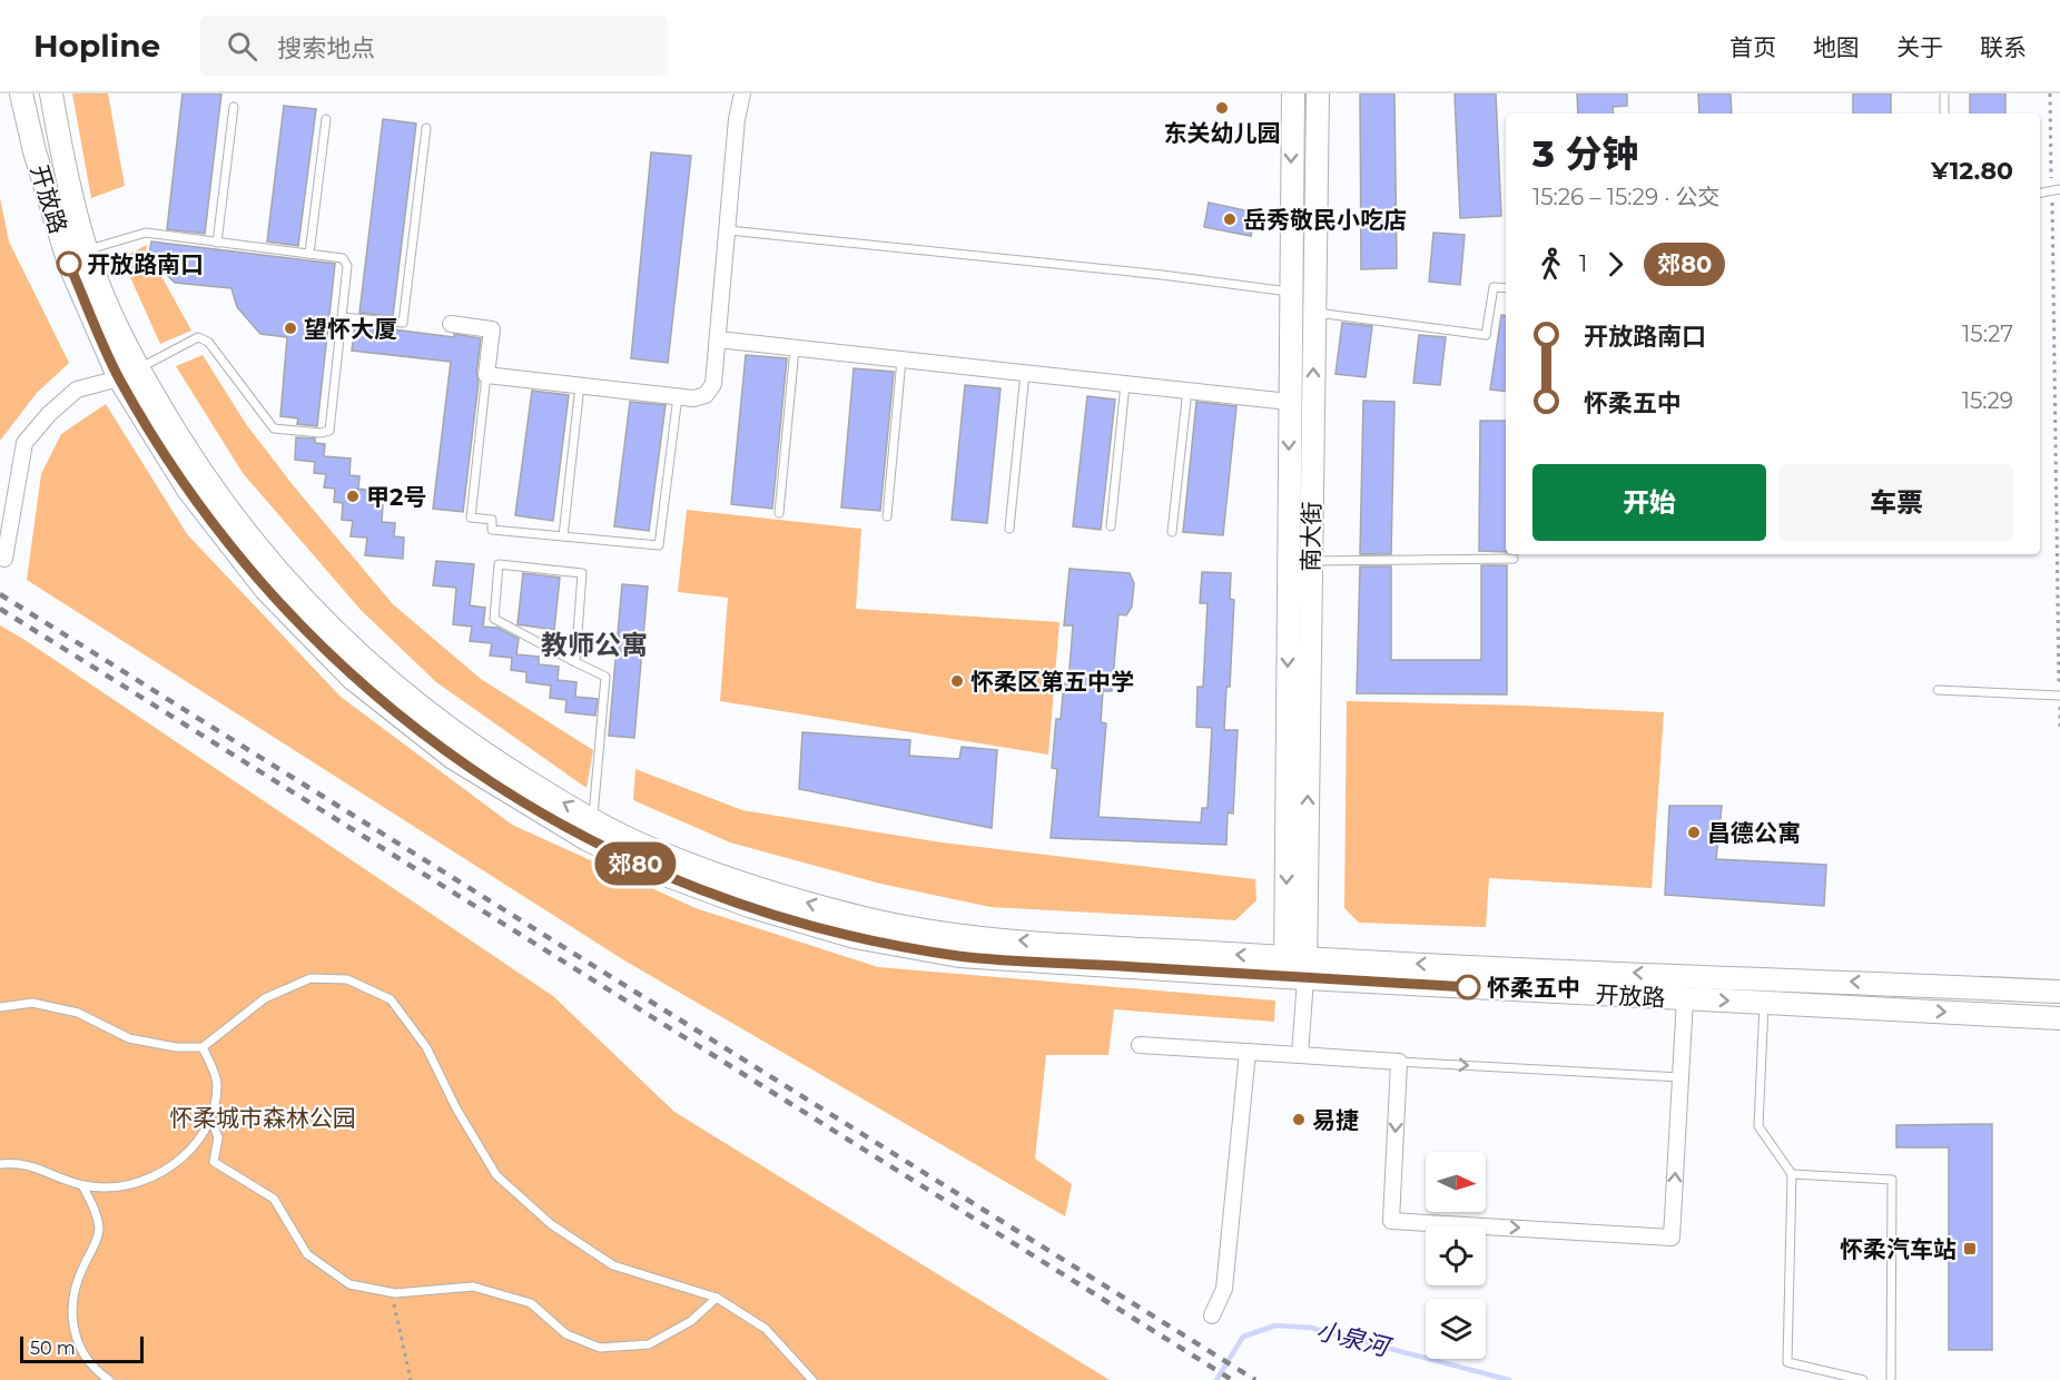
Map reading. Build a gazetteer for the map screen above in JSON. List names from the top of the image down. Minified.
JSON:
{"streets":{"main road":["开放路","南大街"]},"crossings":[["开放路","南大街"]],"districts":["教师公寓"],"water":["小泉河"],"parks":["怀柔城市森林公园"],"places":{"other":["东关幼儿园","岳秀敬民小吃店","开放路南口","望怀大厦","甲2号","怀柔区第五中学","昌德公寓","怀柔五中","易捷"],"transit":["怀柔汽车站"]},"lines":["bus line 郊80"],"scale_bar":"50 m","north":"right","page":{"header":"Hopline","search":"搜索地点","nav":["首页","地图","关于","联系"],"on_map":"郊80","heading":["3 分钟","15:26 – 15:29 · 公交","¥12.80"],"legs":["1","郊80"],"list":[{"name":"开放路南口","value":"15:27"},{"name":"怀柔五中","value":"15:29"}],"buttons":["开始","车票"],"scale":"50 m"}}
